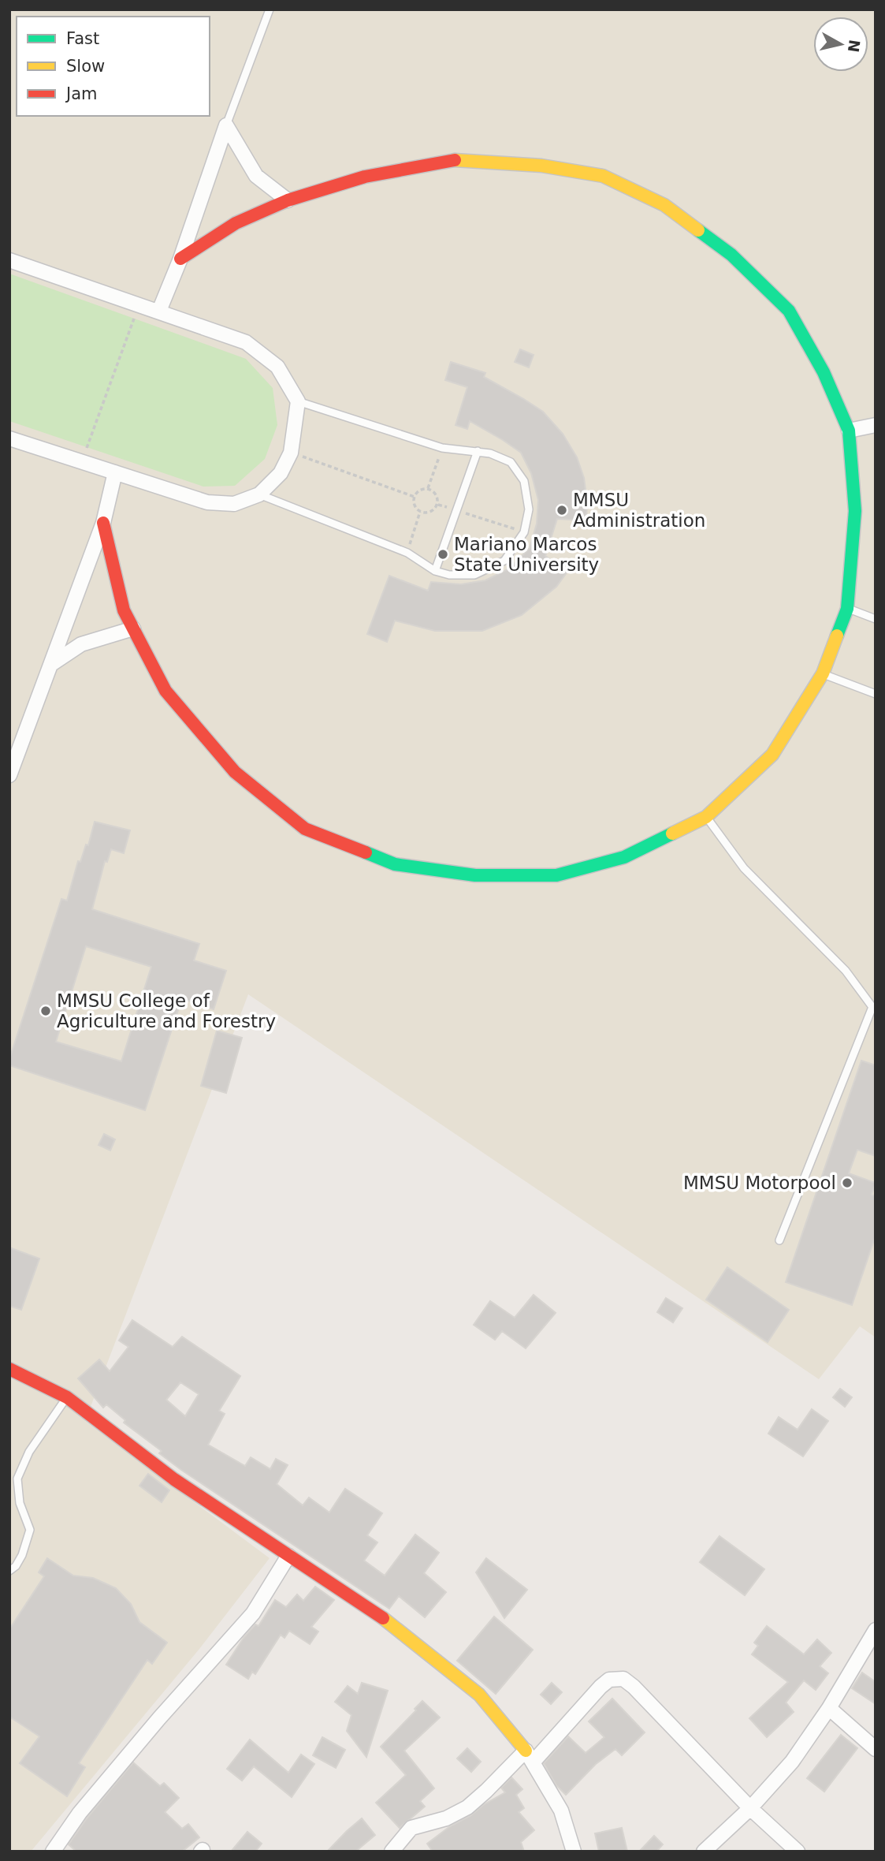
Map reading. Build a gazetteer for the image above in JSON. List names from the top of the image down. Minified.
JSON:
{"places":["MMSU Administration","Mariano Marcos State University","MMSU College of Agriculture and Forestry","MMSU Motorpool"],"legend":["Fast","Slow","Jam"],"north":"right"}
